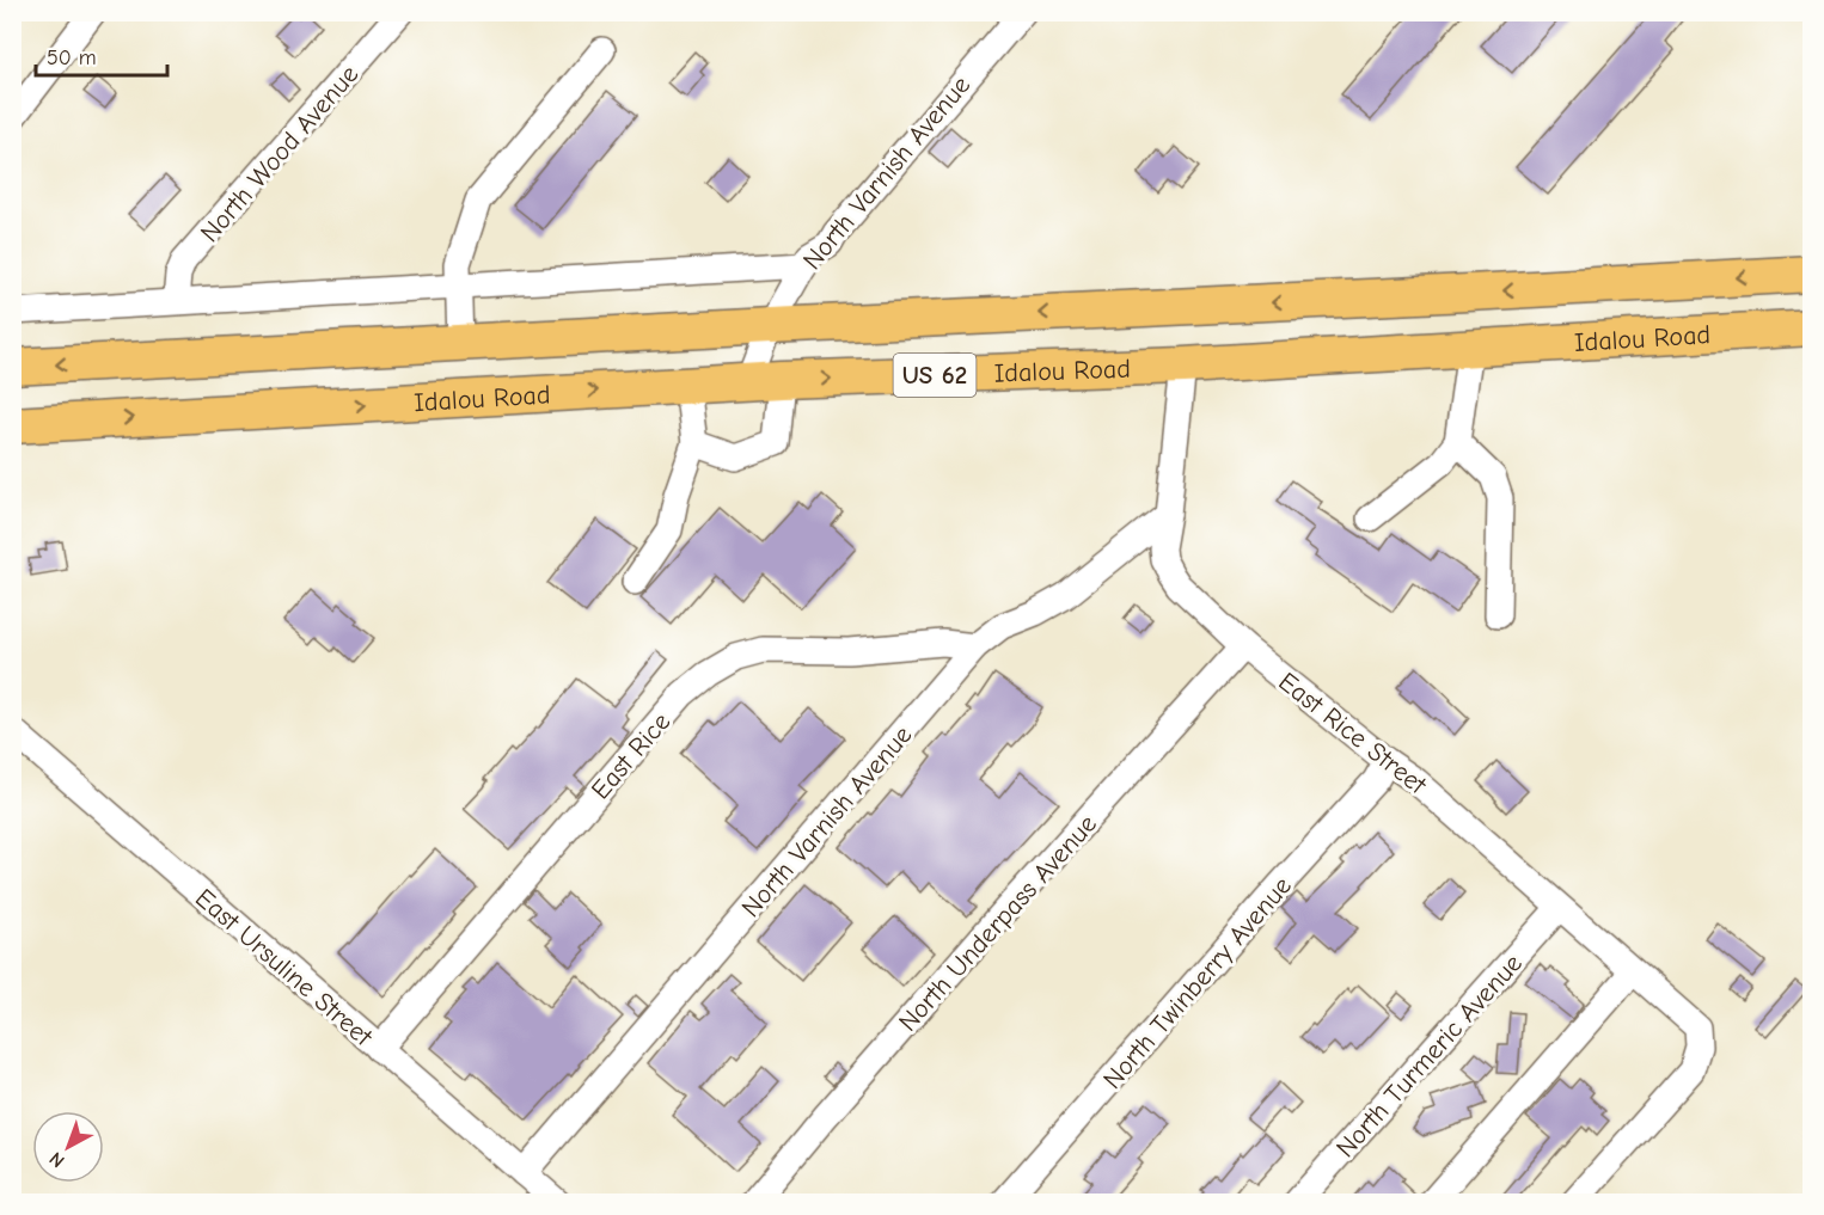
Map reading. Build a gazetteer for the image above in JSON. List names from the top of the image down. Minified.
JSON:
{"streets":{"highway":["Idalou Road","US 62"],"street":["North Wood Avenue","North Varnish Avenue","East Rice Street","East Rice","North Underpass Avenue","East Ursuline Street","North Twinberry Avenue","North Turmeric Avenue"]},"crossings":[["North Varnish Avenue","Idalou Road"],["North Varnish Avenue","East Rice Street"],["North Varnish Avenue","East Rice"],["North Varnish Avenue","East Ursuline Street"],["Idalou Road","East Rice Street"],["East Rice Street","North Underpass Avenue"],["East Rice Street","North Twinberry Avenue"],["East Rice Street","North Turmeric Avenue"],["East Rice","East Ursuline Street"]],"scale_bar":"50 m","north":"bottom left"}
